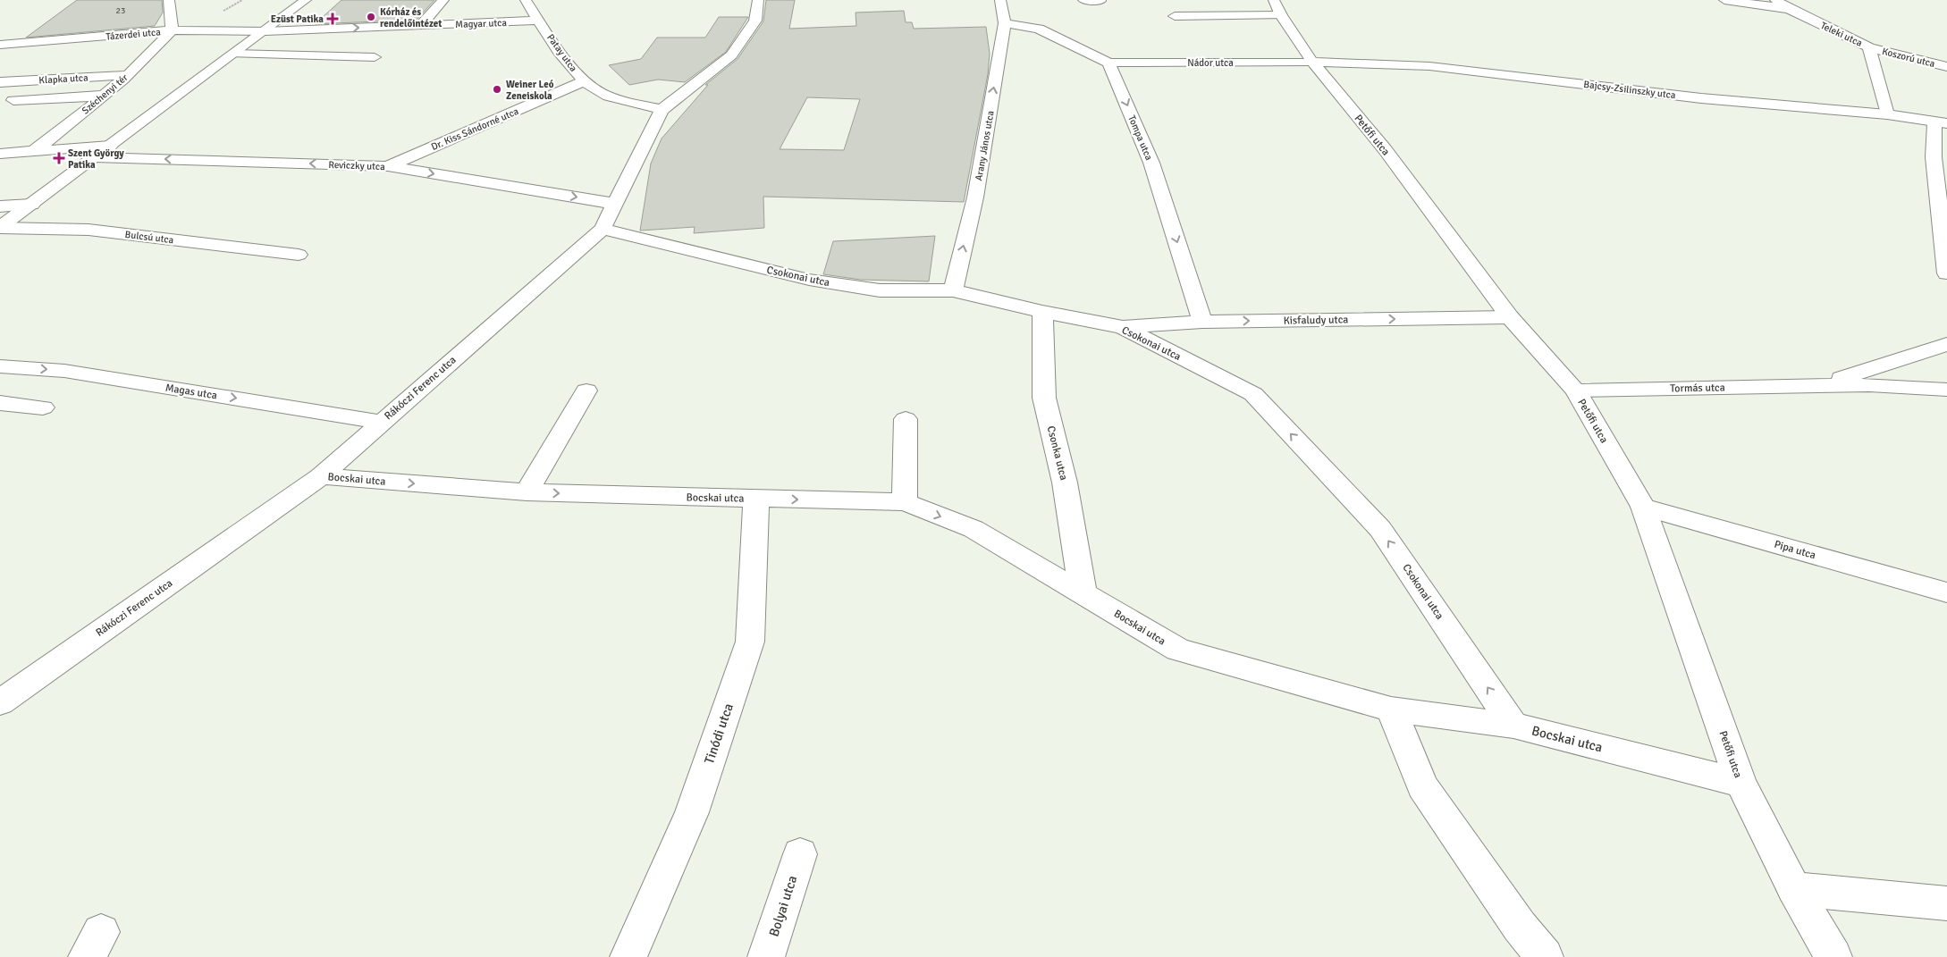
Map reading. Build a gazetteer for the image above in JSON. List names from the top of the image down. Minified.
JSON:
{"streets":{"street":["Magyar utca","Tázerdei utca","Teleki utca","Patay utca","Koszorú utca","Nádor utca","Klapka utca","Bajcsy-Zsilinszky utca","Széchenyi tér","Dr. Kiss Sándorné utca","Petőfi utca","Tompa utca","Arany János utca","Reviczky utca","Bulcsú utca","Csokonai utca","Kisfaludy utca","Rákóczi Ferenc utca","Tormás utca","Magas utca","Csonka utca","Bocskai utca","Pipa utca","Tinódi utca","Bolyai utca"]},"crossings":[["Magyar utca","Tázerdei utca"],["Magyar utca","Patay utca"],["Tázerdei utca","Széchenyi tér"],["Teleki utca","Koszorú utca"],["Teleki utca","Bajcsy-Zsilinszky utca"],["Patay utca","Dr. Kiss Sándorné utca"],["Patay utca","Rákóczi Ferenc utca"],["Nádor utca","Bajcsy-Zsilinszky utca"],["Nádor utca","Petőfi utca"],["Nádor utca","Tompa utca"],["Klapka utca","Széchenyi tér"],["Bajcsy-Zsilinszky utca","Petőfi utca"],["Dr. Kiss Sándorné utca","Reviczky utca"],["Petőfi utca","Kisfaludy utca"],["Petőfi utca","Tormás utca"],["Petőfi utca","Bocskai utca"],["Petőfi utca","Pipa utca"],["Tompa utca","Kisfaludy utca"],["Arany János utca","Csokonai utca"],["Reviczky utca","Rákóczi Ferenc utca"],["Csokonai utca","Kisfaludy utca"],["Csokonai utca","Rákóczi Ferenc utca"],["Csokonai utca","Csonka utca"],["Csokonai utca","Bocskai utca"],["Rákóczi Ferenc utca","Magas utca"],["Rákóczi Ferenc utca","Bocskai utca"],["Csonka utca","Bocskai utca"],["Bocskai utca","Tinódi utca"]],"one_way":["Tompa utca","Arany János utca","Csokonai utca","Kisfaludy utca","Magas utca","Bocskai utca"],"places":{"other":["Kórház és rendelőintézet","Weiner Leó Zeneiskola"],"health":["Ezüst Patika","Szent György Patika"]},"house_numbers":["23"]}
